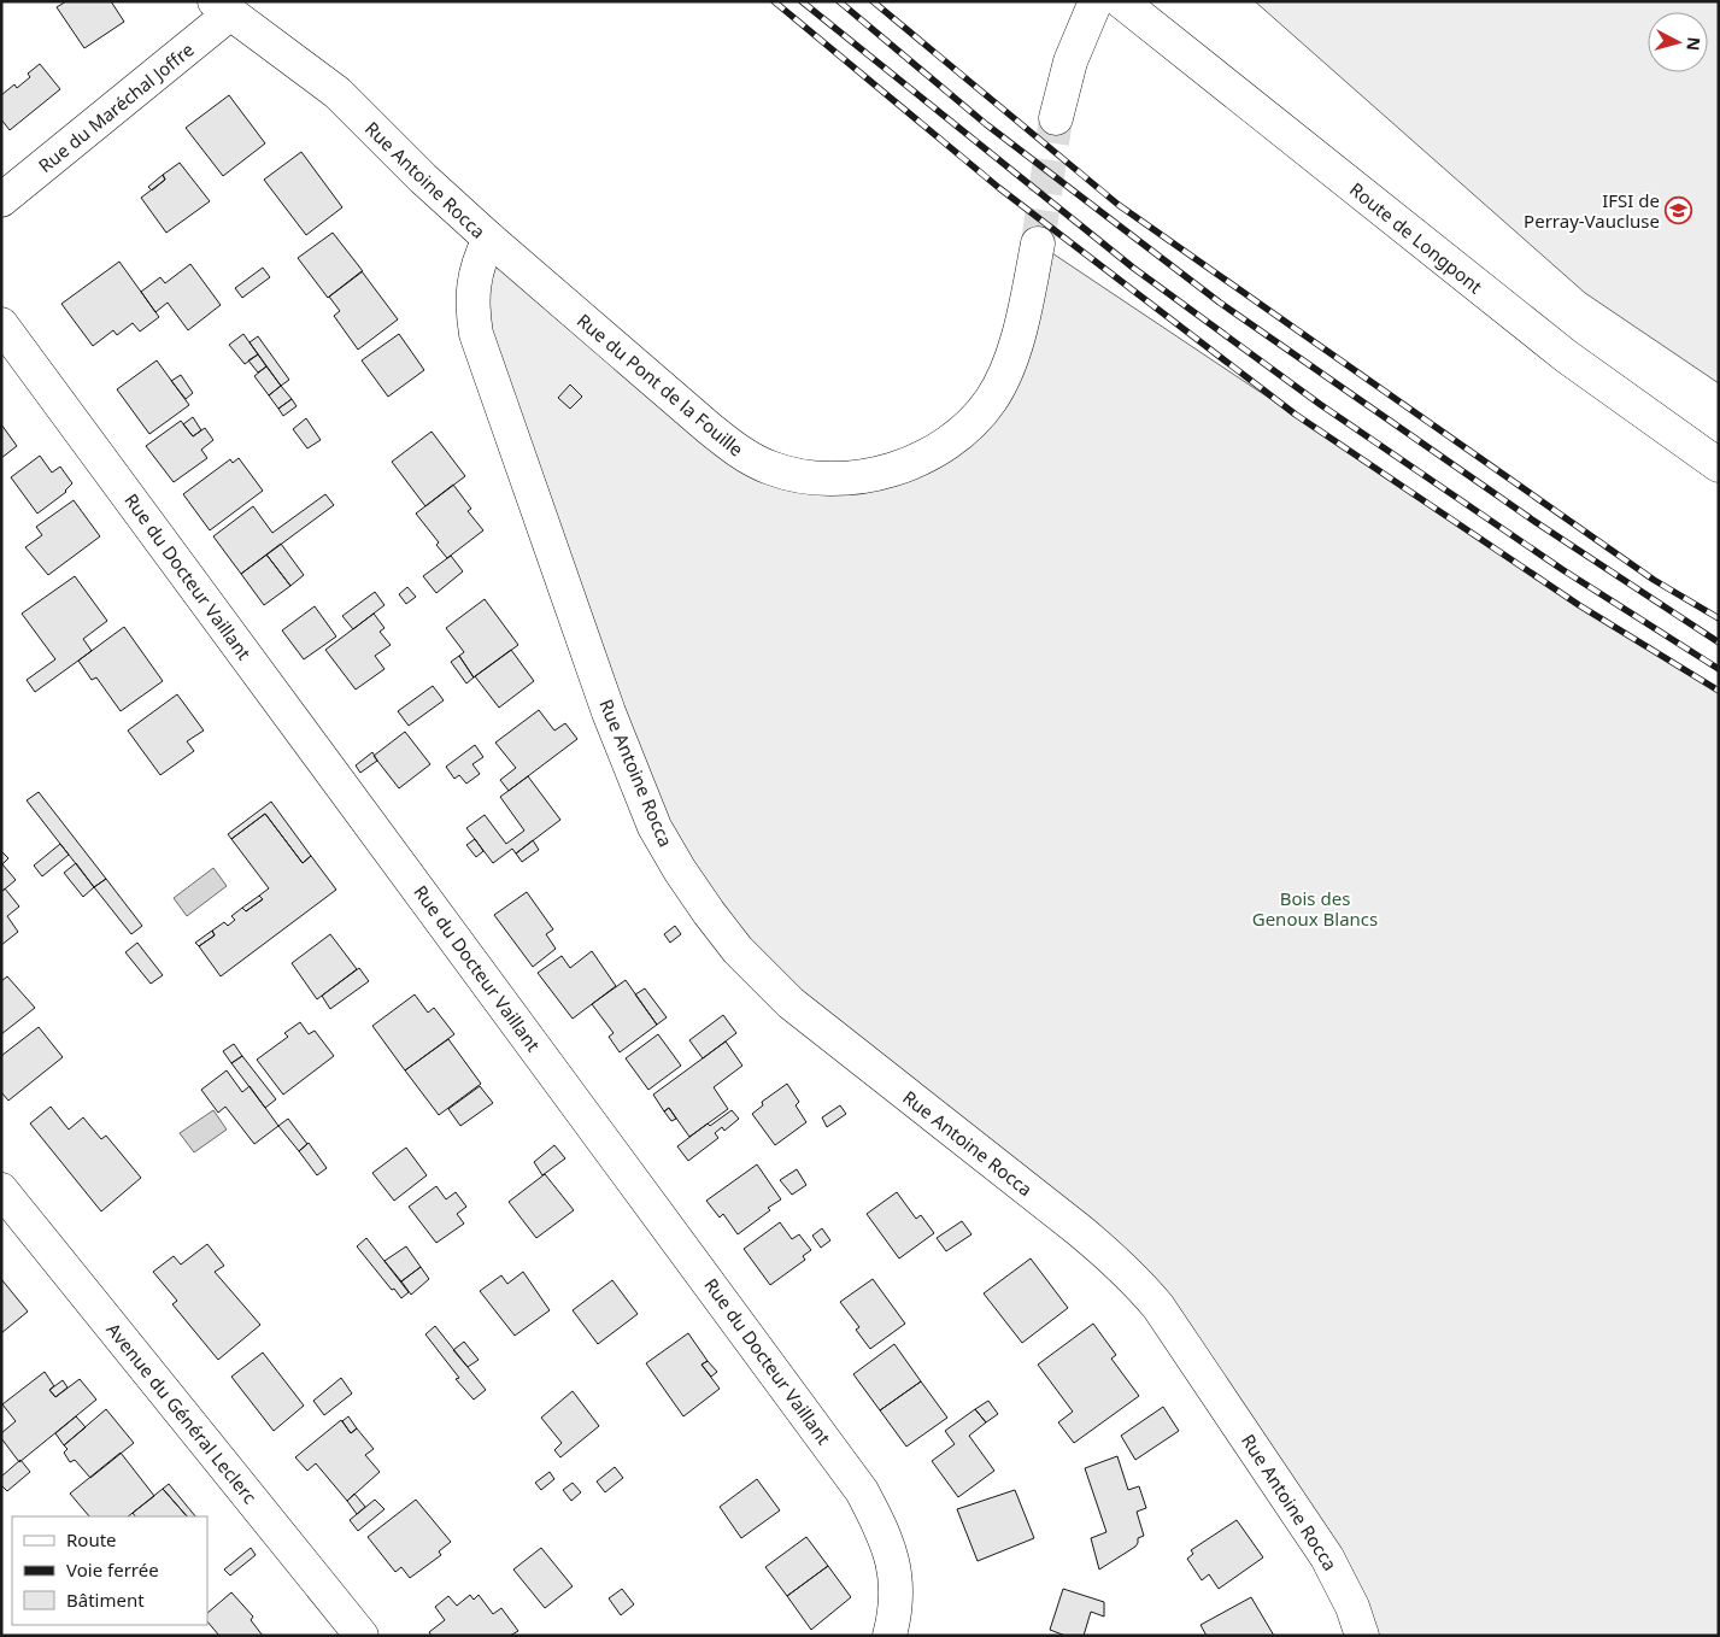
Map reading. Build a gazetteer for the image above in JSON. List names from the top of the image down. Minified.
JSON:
{"streets":{"street":["Rue du Maréchal Joffre","Rue Antoine Rocca","Route de Longpont","Rue du Pont de la Fouille","Rue du Docteur Vaillant","Avenue du Général Leclerc"]},"crossings":[["Rue du Maréchal Joffre","Rue Antoine Rocca"],["Rue Antoine Rocca","Rue du Pont de la Fouille"]],"parks":["Bois des Genoux Blancs"],"places":{"school or university":["IFSI de Perray-Vaucluse"]},"legend":["Route","Voie ferrée","Bâtiment"],"north":"right"}
